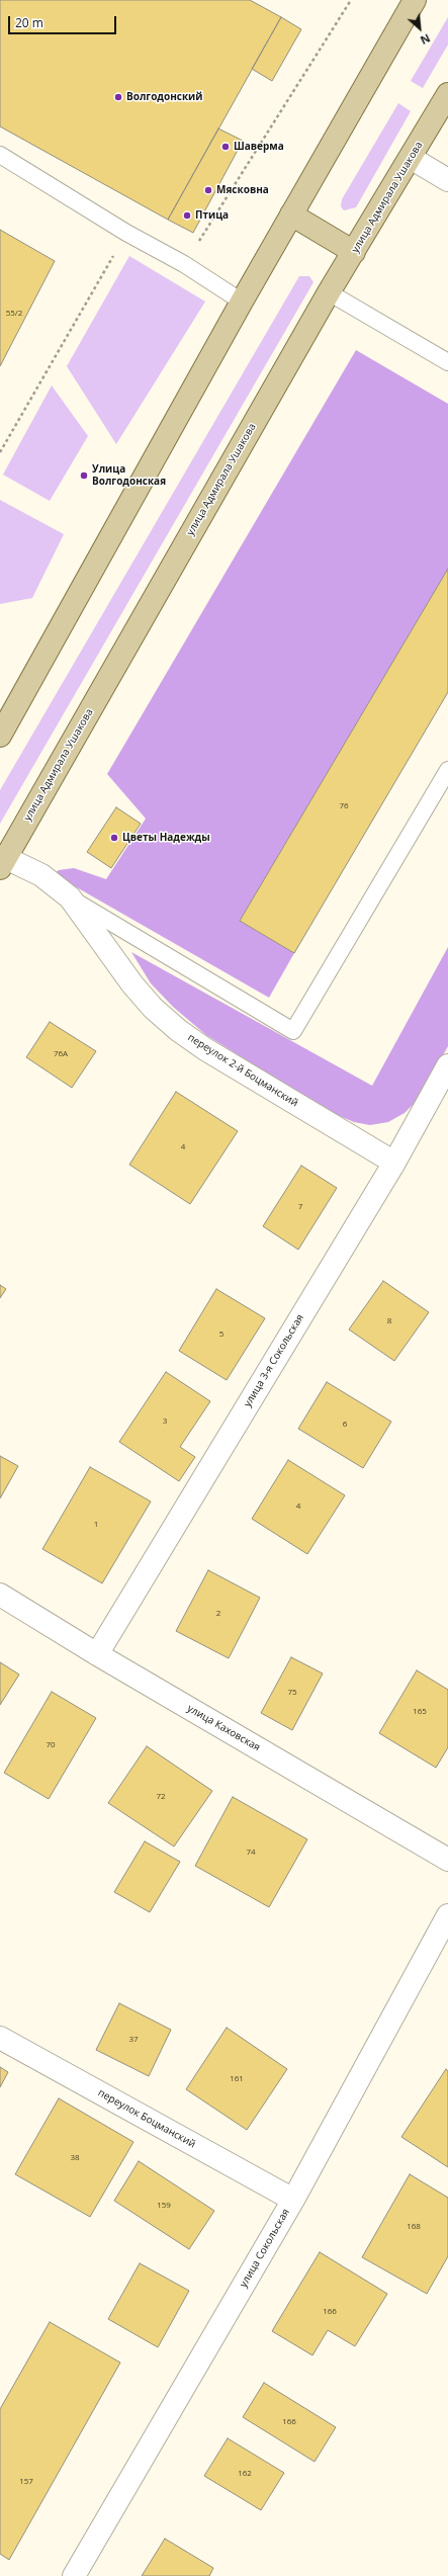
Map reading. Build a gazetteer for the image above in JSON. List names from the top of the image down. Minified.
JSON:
{"streets":{"main road":["улица Адмирала Ушакова"],"street":["переулок 2-й Боцманский","улица 3-я Сокольская","улица Каховская","переулок Боцманский","улица Сокольская"]},"crossings":[["улица Адмирала Ушакова","переулок 2-й Боцманский"],["переулок 2-й Боцманский","улица 3-я Сокольская"],["улица 3-я Сокольская","улица Каховская"],["переулок Боцманский","улица Сокольская"]],"places":["Волгодонский","Шаверма","Мясковна","Птица","Улица Волгодонская","Цветы Надежды"],"house_numbers":["55/2","76","76А","4","7","8","5","3","6","4","1","2","75","165","70","72","74","37","161","38","159","168","166","166","162","157"],"scale_bar":"20 m","north":"bottom right"}
